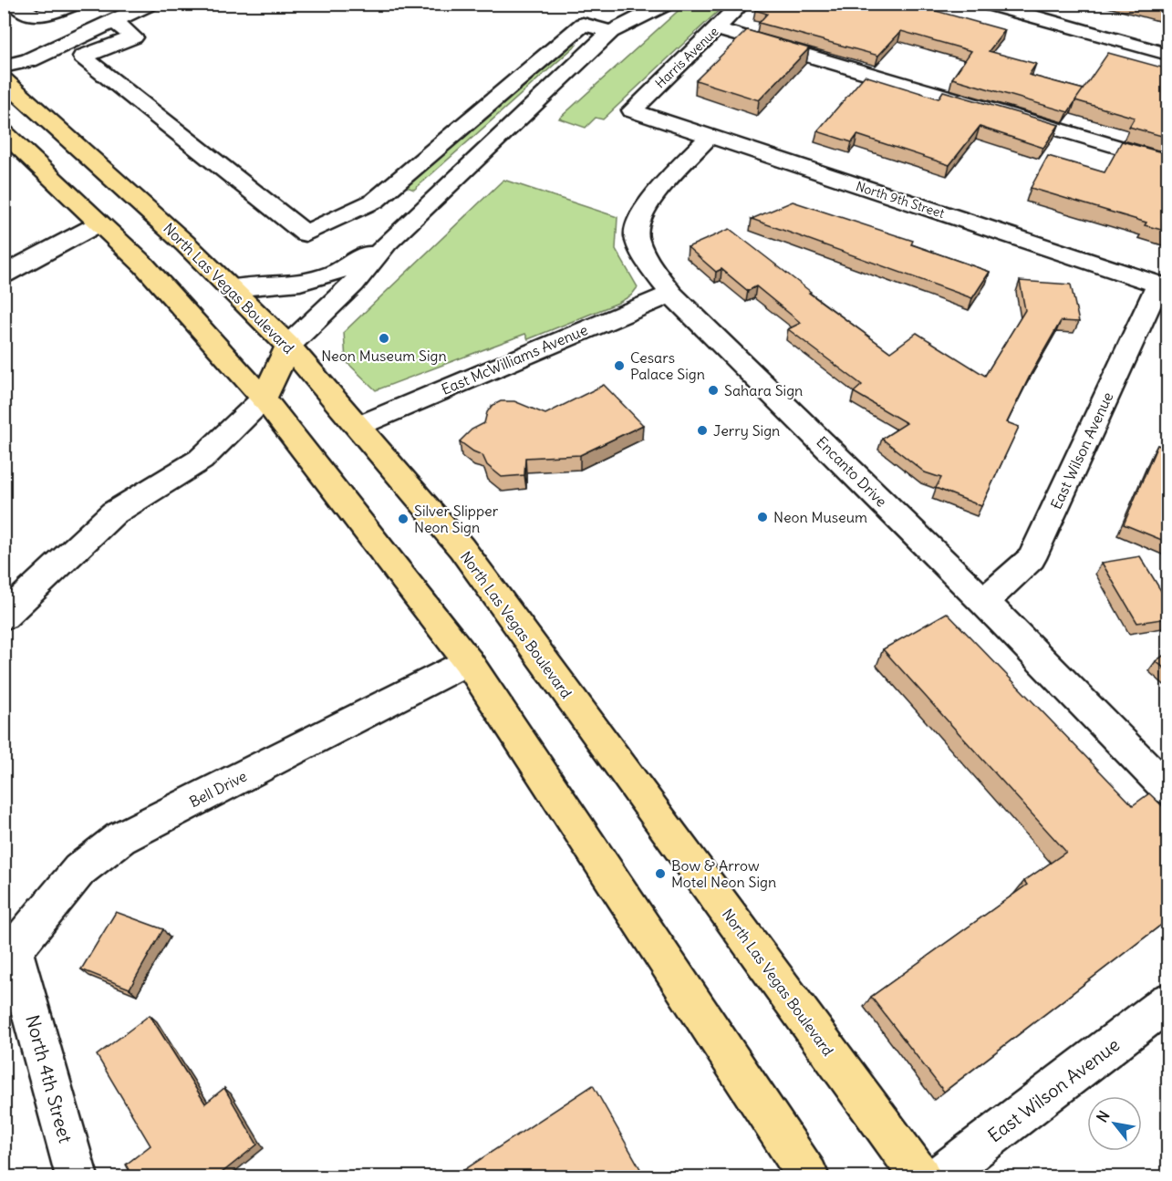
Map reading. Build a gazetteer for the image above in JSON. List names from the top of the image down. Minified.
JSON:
{"streets":{"main road":["North Las Vegas Boulevard"],"street":["Harris Avenue","North 9th Street","East McWilliams Avenue","East Wilson Avenue","Encanto Drive","Bell Drive","North 4th Street"]},"crossings":[["Harris Avenue","North 9th Street"],["North 9th Street","East Wilson Avenue"],["North 9th Street","Encanto Drive"],["North Las Vegas Boulevard","East McWilliams Avenue"],["East McWilliams Avenue","Encanto Drive"],["East Wilson Avenue","Encanto Drive"],["Bell Drive","North 4th Street"]],"places":["Neon Museum Sign","Cesars Palace Sign","Sahara Sign","Jerry Sign","Neon Museum","Silver Slipper Neon Sign","Bow & Arrow Motel Neon Sign"],"north":"top left"}
